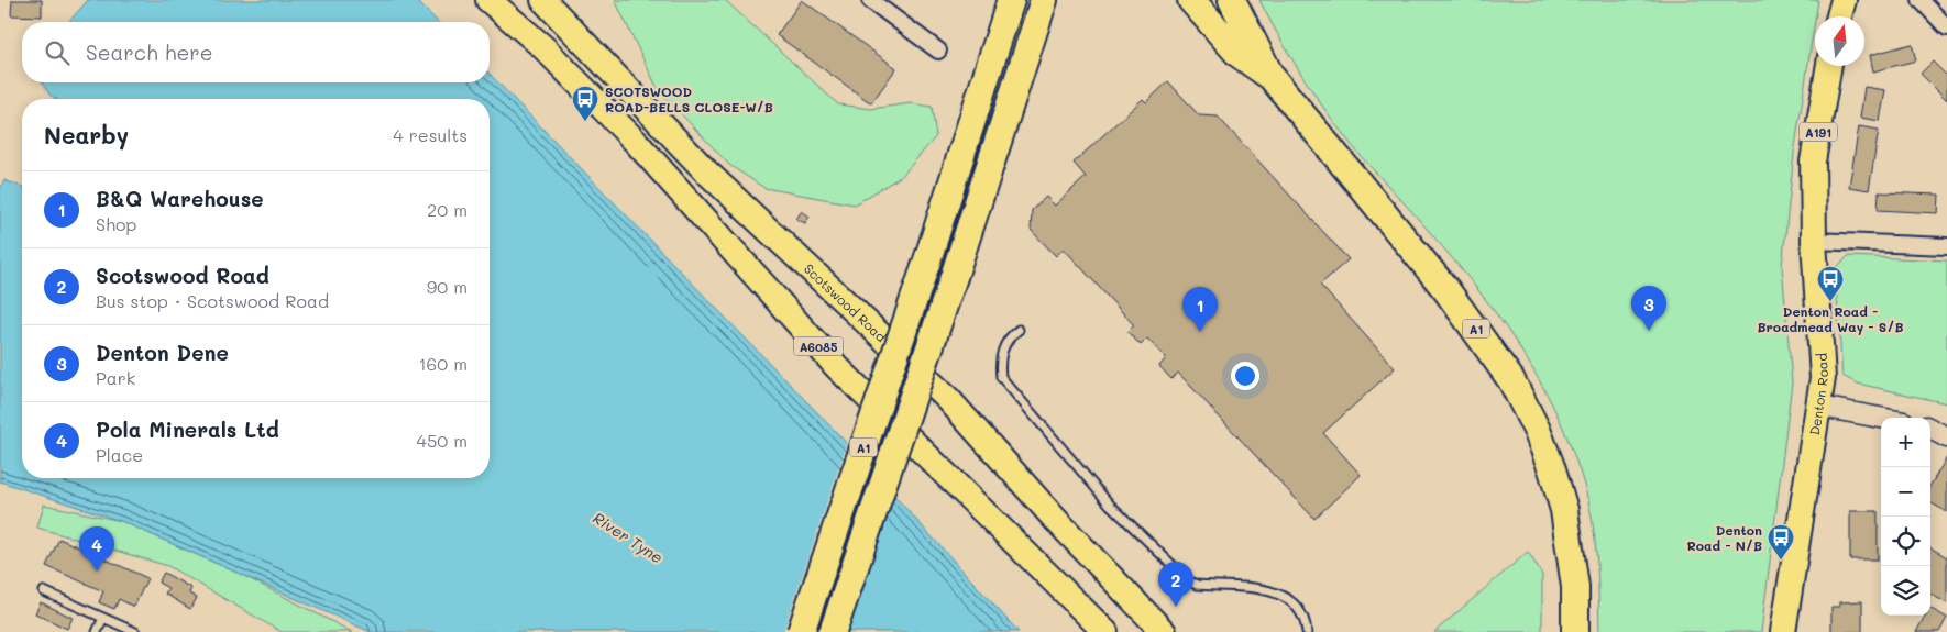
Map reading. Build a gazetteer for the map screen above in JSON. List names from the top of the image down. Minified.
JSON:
{"streets":{"highway":["A1"],"main road":["A191","Scotswood Road","A6085","Denton Road"]},"water":["River Tyne"],"places":{"bus stop":["SCOTSWOOD ROAD-BELLS CLOSE-W/B","Denton Road - Broadmead Way - S/B","Denton Road - N/B"]},"north":"top","page":{"search":"Search here","heading":["Nearby","4 results"],"list":[{"mark":"1","name":"B&Q Warehouse","note":"Shop","value":"20 m"},{"mark":"2","name":"Scotswood Road","note":"Bus stop · Scotswood Road","value":"90 m"},{"mark":"3","name":"Denton Dene","note":"Park","value":"160 m"},{"mark":"4","name":"Pola Minerals Ltd","note":"Place","value":"450 m"}],"pins":["3","1","4","2"],"map_buttons":["+","−"]}}
